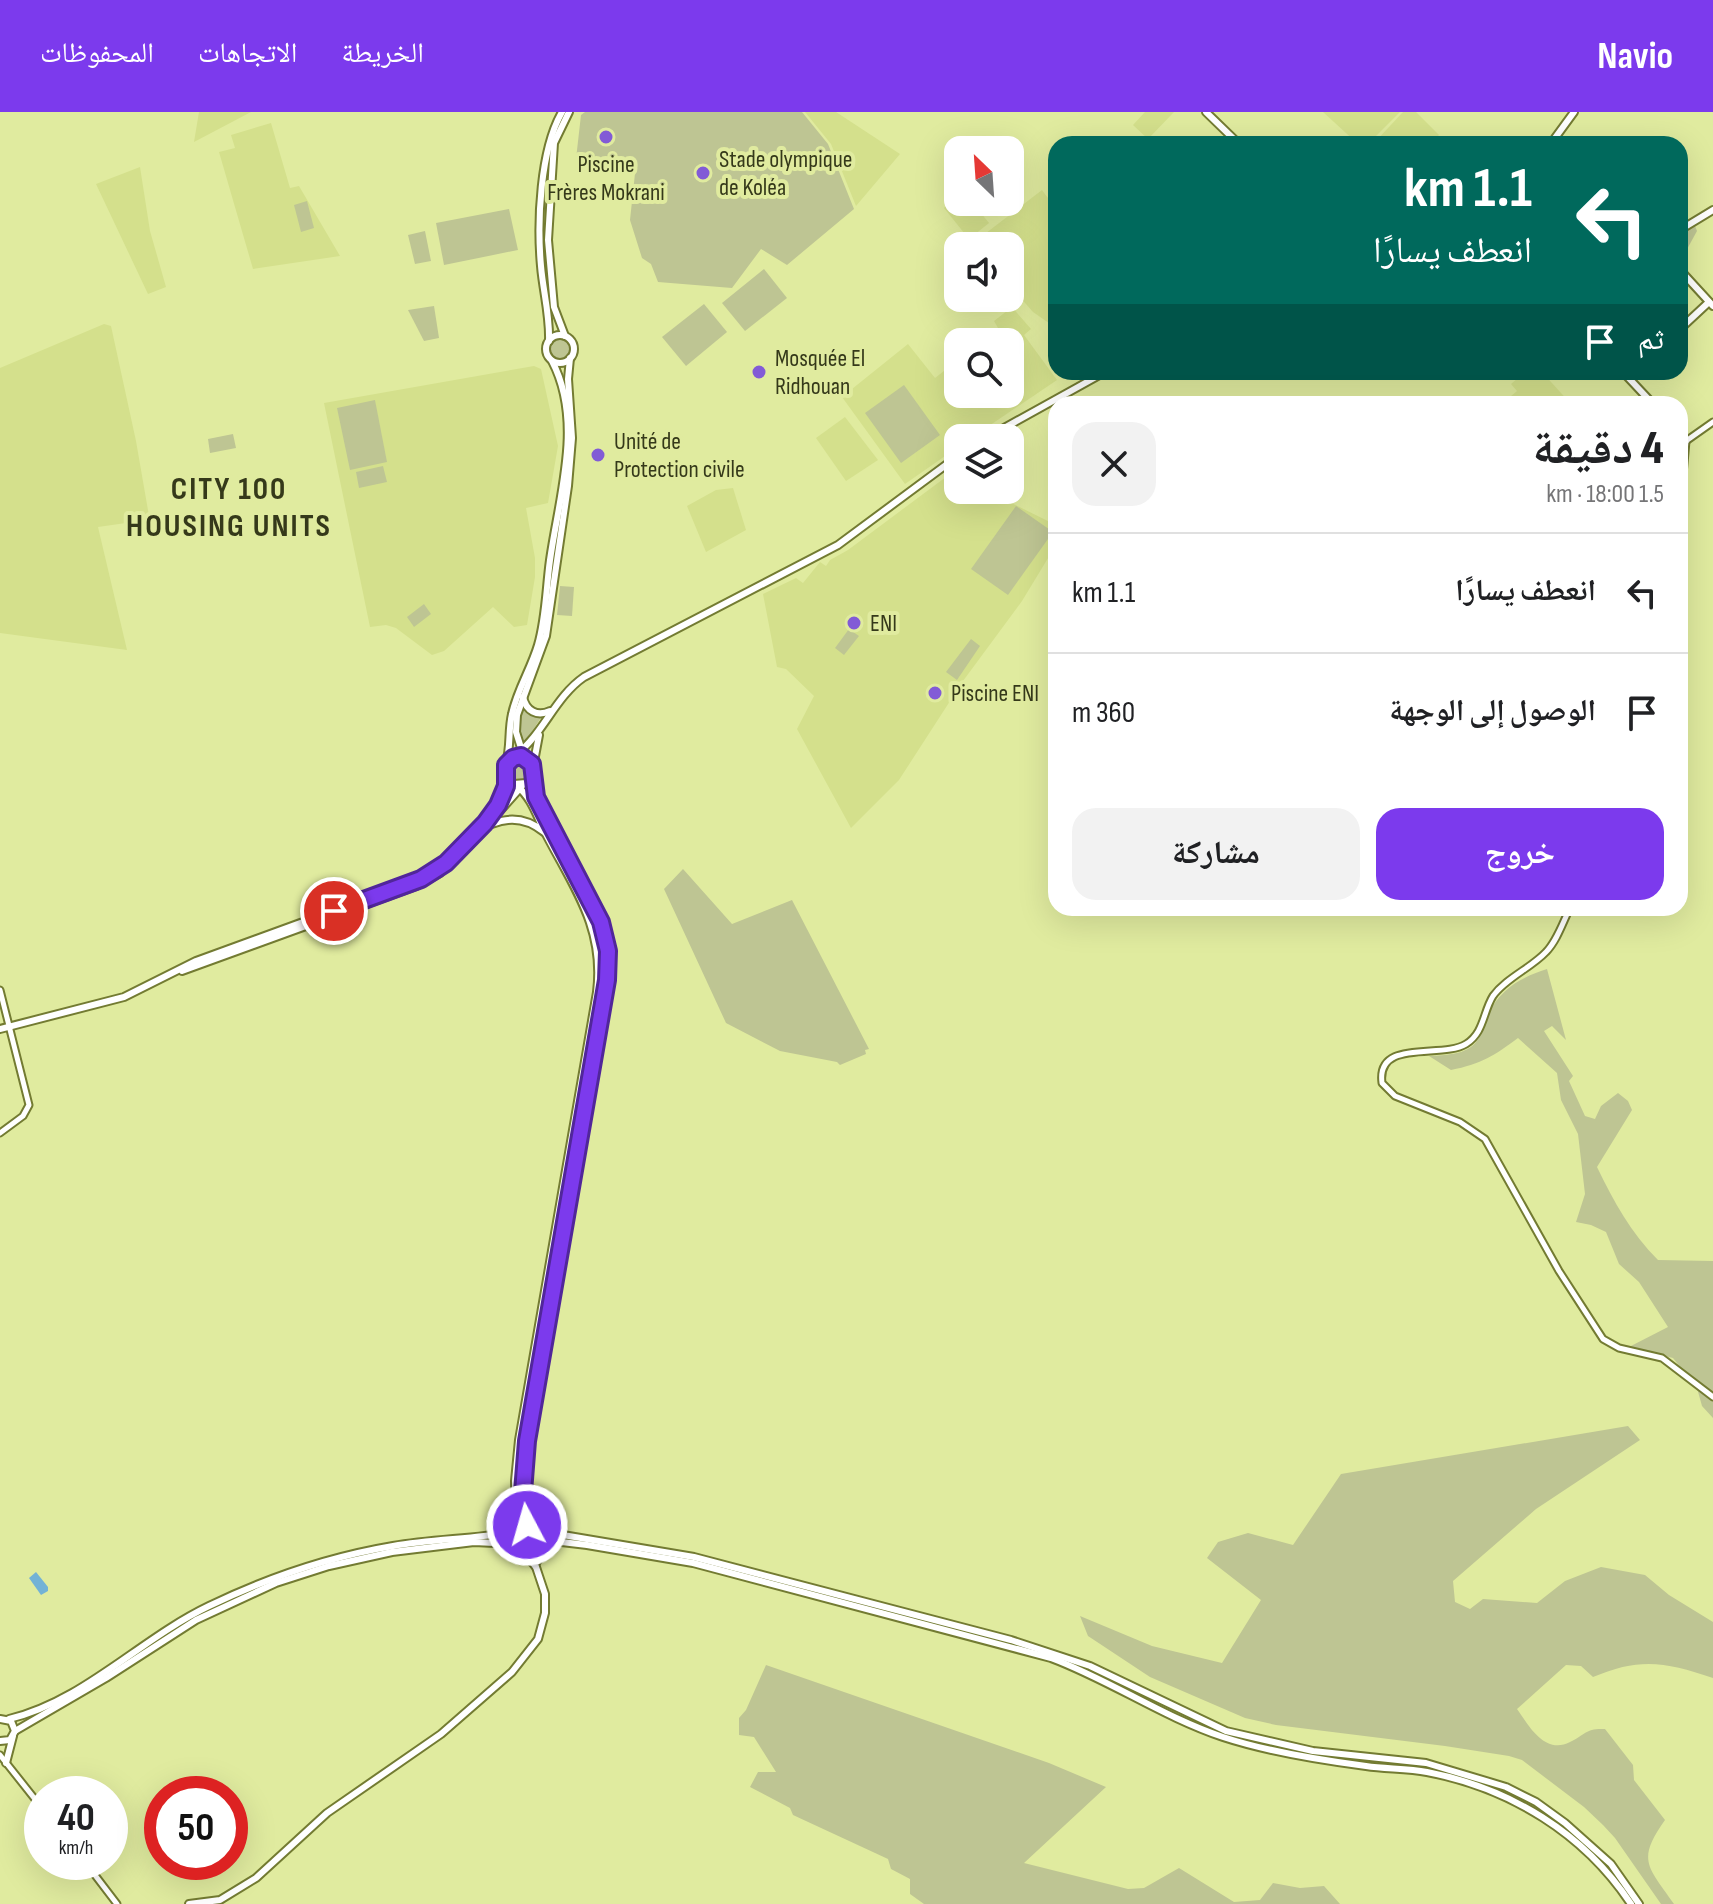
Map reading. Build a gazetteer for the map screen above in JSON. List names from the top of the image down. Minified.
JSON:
{"districts":["CITY 100 HOUSING UNITS"],"places":["Piscine Frères Mokrani","Stade olympique de Koléa","Mosquée El Ridhouan","Unité de Protection civile","ENI","Piscine ENI"],"north":"top left","page":{"header":"Navio","nav":["الخريطة","الاتجاهات","المحفوظات"],"turn":["1.1 km","انعطف يسارًا"],"then":"ثم","heading":["4 دقيقة","1.5 km · 18:00"],"list":[{"name":"انعطف يسارًا","value":"1.1 km"},{"name":"الوصول إلى الوجهة","value":"360 m"}],"buttons":["خروج","مشاركة"],"speed":"40 km/h","limit":"50"}}
